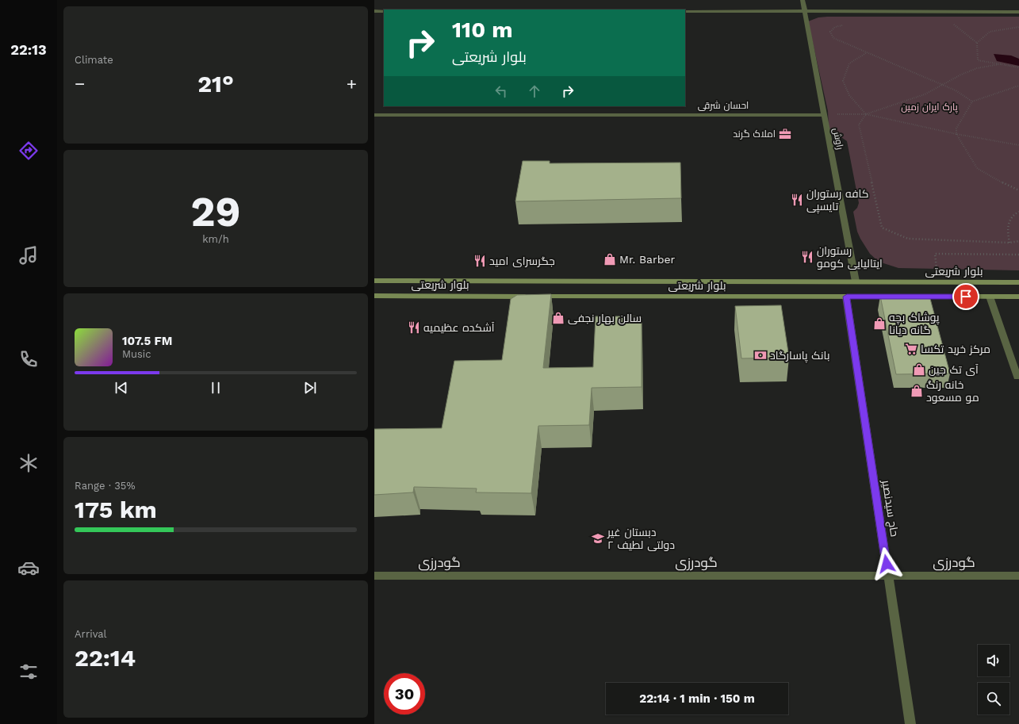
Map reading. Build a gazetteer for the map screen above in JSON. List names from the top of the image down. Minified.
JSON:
{"streets":{"main road":["بلوار شریعتی"],"street":["احسان شرقی","راوش","حاج سیدنصیر","گودرزی"]},"crossings":[["احسان شرقی","راوش"],["راوش","بلوار شریعتی"],["بلوار شریعتی","حاج سیدنصیر"],["حاج سیدنصیر","گودرزی"]],"parks":["پارک ایران زمین"],"places":{"office":["املاک گرند"],"restaurant":["کافه رستوران تایسپی","رستوران ایتالیایی کومو","جگرسرای امید","آشکده عظیمیه"],"shop":["Mr. Barber","سالن بهار نجفی","پوشاک بچه گانه دیانا","آی تک جین","خانه رنگ مو مسعود"],"supermarket":["مرکز خرید تکسا"],"bank":["بانک پاسارگاد"],"school or university":["دبستان غیر دولتی لطیف ۲"]},"page":{"tabs":"22:13","tile":["Climate",["29","km/h"],["Range · 35%","175 km"],["Arrival","22:14"]],"turn":["110 m","بلوار شریعتی"],"heat":["−","21°","+"],"song":["107.5 FM","Music"],"limit":"30","trip":"22:14 · 1 min · 150 m"}}
